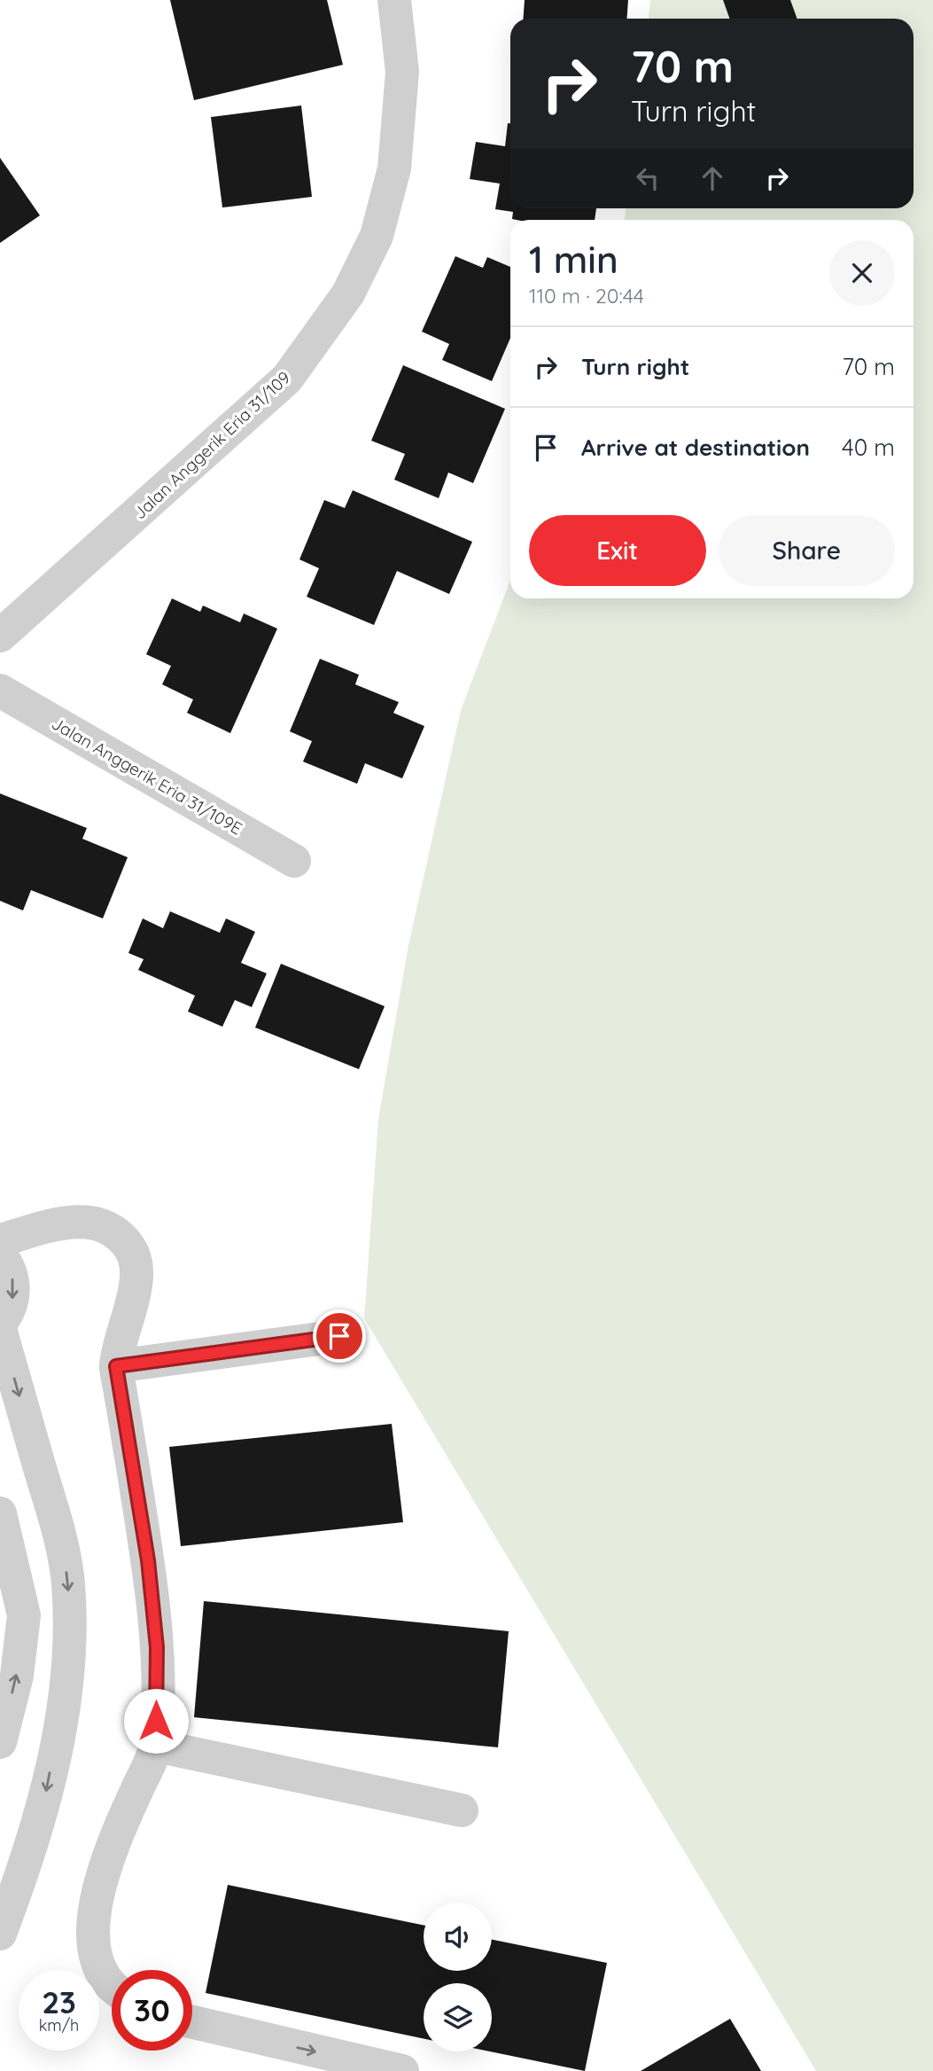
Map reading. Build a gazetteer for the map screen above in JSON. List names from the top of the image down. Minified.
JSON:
{"streets":{"street":["Jalan Anggerik Eria 31/109","Jalan Anggerik Eria 31/109E"]},"page":{"turn":["70 m","Turn right"],"heading":["1 min","110 m · 20:44"],"list":[{"name":"Turn right","value":"70 m"},{"name":"Arrive at destination","value":"40 m"}],"buttons":["Exit","Share"],"speed":"23 km/h","limit":"30"}}
